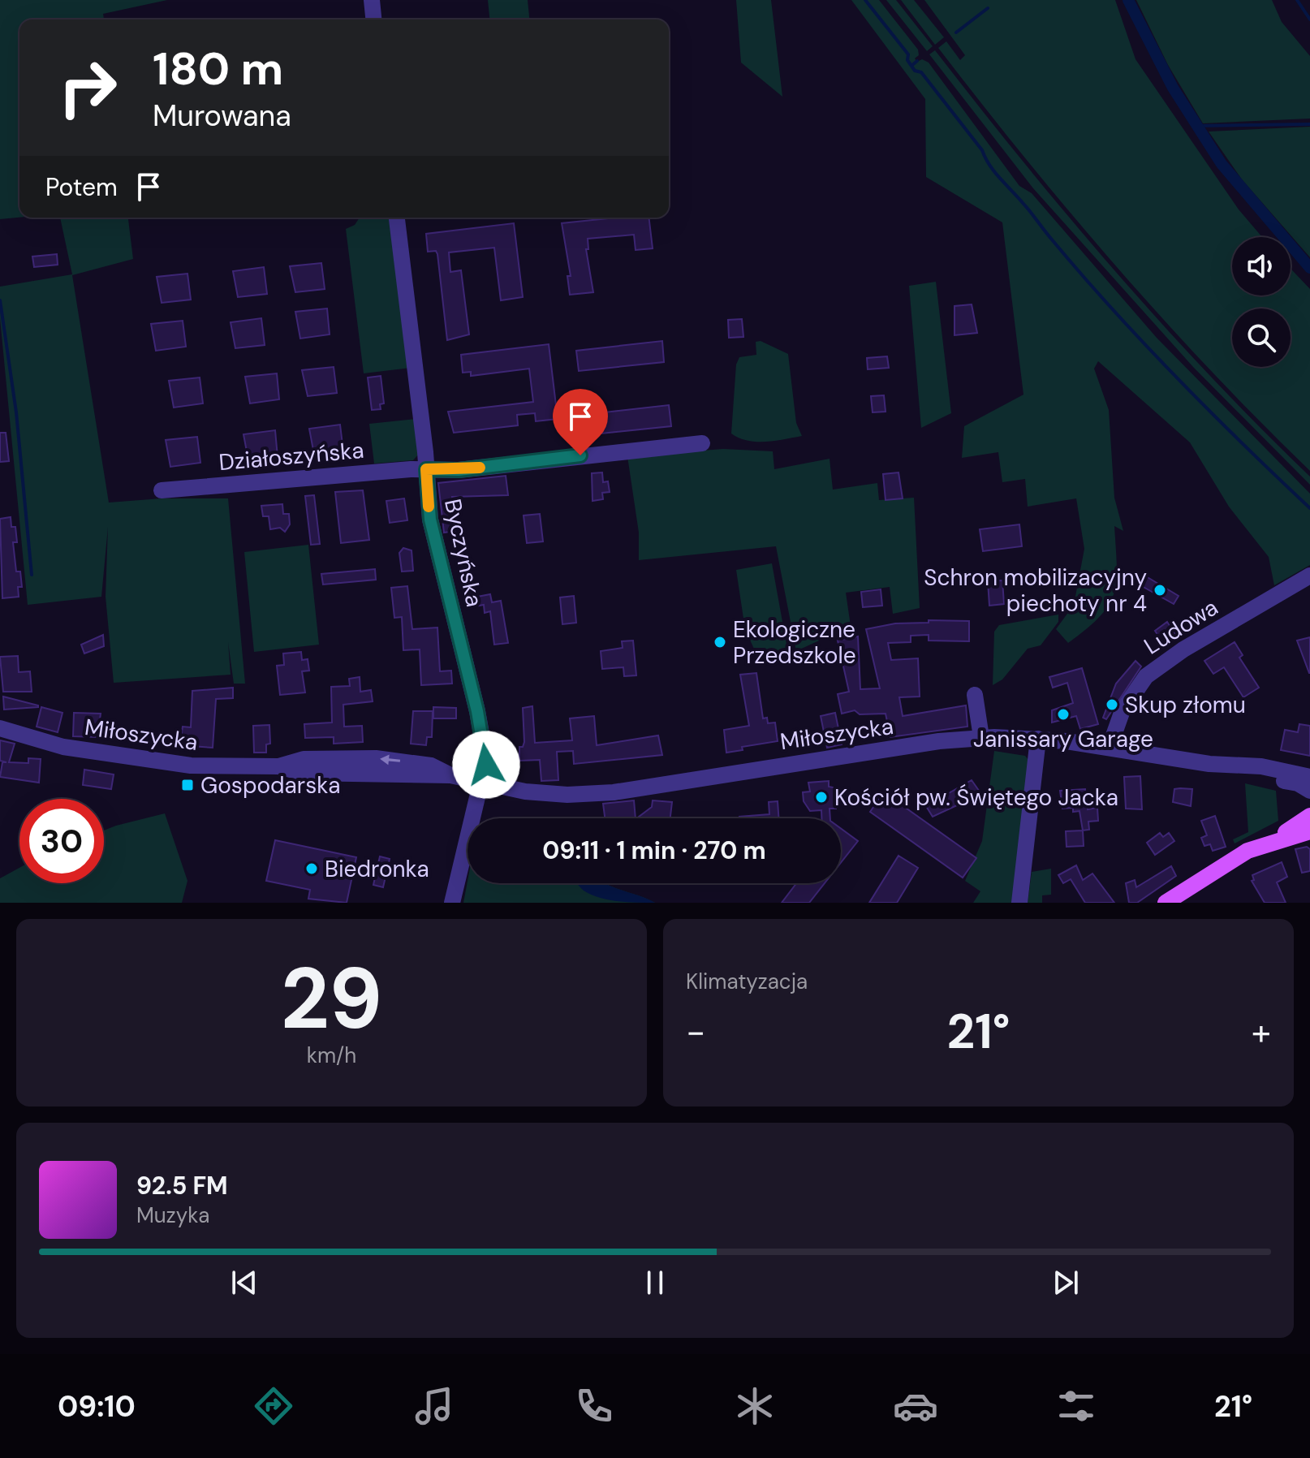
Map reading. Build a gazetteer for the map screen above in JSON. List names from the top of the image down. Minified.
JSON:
{"streets":{"street":["Działoszyńska","Byczyńska","Ludowa","Miłoszycka"]},"crossings":[["Działoszyńska","Byczyńska"],["Byczyńska","Miłoszycka"],["Ludowa","Miłoszycka"]],"places":{"other":["Schron mobilizacyjny piechoty nr 4","Ekologiczne Przedszkole","Skup złomu","Janissary Garage","Kościół pw. Świętego Jacka","Biedronka"],"transit":["Gospodarska"]},"page":{"turn":["180 m","Murowana"],"then":"Potem","limit":"30","trip":"09:11 · 1 min · 270 m","tile":[["29","km/h"],"Klimatyzacja"],"heat":["−","21°","+"],"song":["92.5 FM","Muzyka"],"tabs":["09:10","21°"]}}
